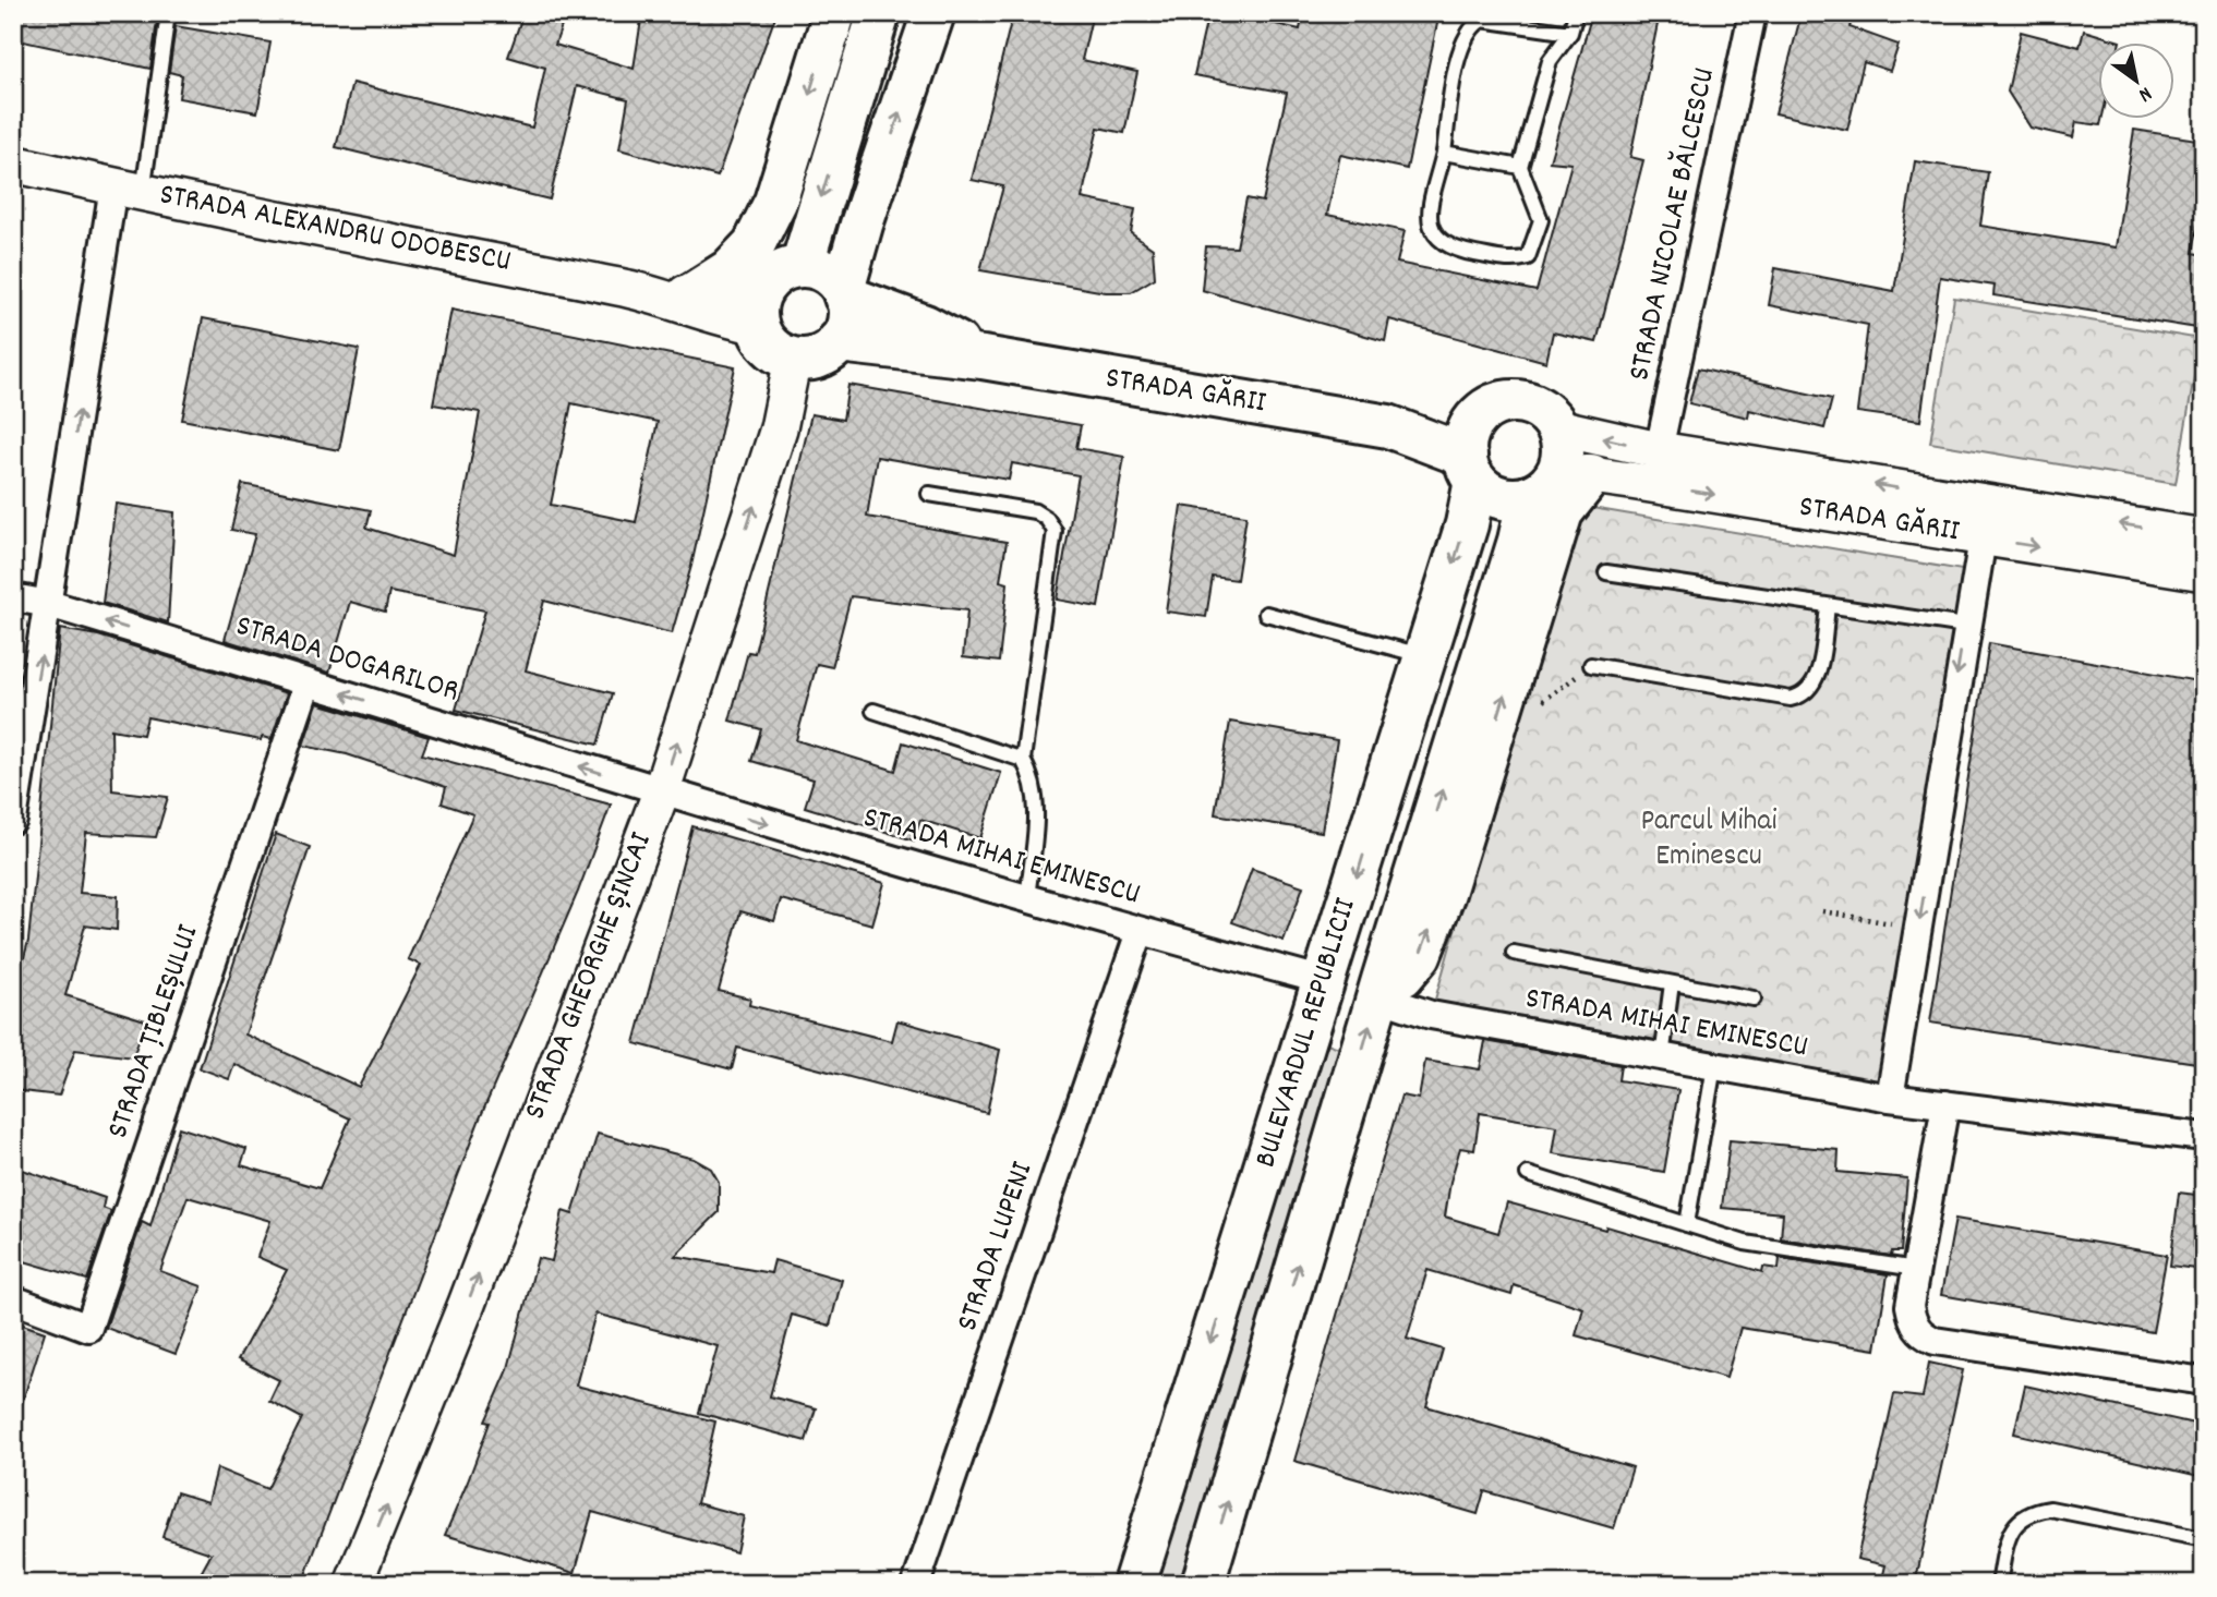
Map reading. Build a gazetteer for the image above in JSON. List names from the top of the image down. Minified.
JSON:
{"streets":{"main road":["STRADA ALEXANDRU ODOBESCU","STRADA GĂRII","STRADA GHEORGHE ȘINCAI","BULEVARDUL REPUBLICII"],"street":["STRADA NICOLAE BĂLCESCU","STRADA DOGARILOR","STRADA MIHAI EMINESCU","STRADA ȚIBLEȘULUI","STRADA LUPENI"]},"crossings":[["STRADA NICOLAE BĂLCESCU","STRADA GĂRII"],["STRADA ALEXANDRU ODOBESCU","STRADA GĂRII"],["STRADA ALEXANDRU ODOBESCU","STRADA GHEORGHE ȘINCAI"],["STRADA GĂRII","STRADA GHEORGHE ȘINCAI"],["STRADA GĂRII","BULEVARDUL REPUBLICII"],["STRADA DOGARILOR","STRADA MIHAI EMINESCU"],["STRADA DOGARILOR","STRADA GHEORGHE ȘINCAI"],["STRADA DOGARILOR","STRADA ȚIBLEȘULUI"],["STRADA MIHAI EMINESCU","STRADA GHEORGHE ȘINCAI"],["STRADA MIHAI EMINESCU","BULEVARDUL REPUBLICII"],["STRADA MIHAI EMINESCU","STRADA LUPENI"]],"one_way":["STRADA DOGARILOR","STRADA GHEORGHE ȘINCAI"],"parks":["Parcul Mihai Eminescu"],"north":"bottom right"}
